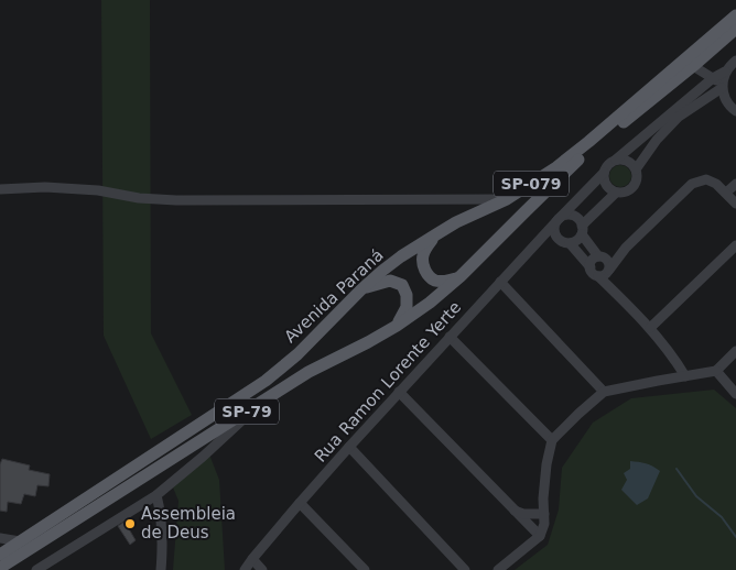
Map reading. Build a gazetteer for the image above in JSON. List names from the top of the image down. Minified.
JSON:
{"streets":{"main road":["SP-079","Avenida Paraná","SP-79"],"street":["Rua Ramon Lorente Yerte"]},"crossings":[["SP-079","SP-79"]],"places":["Assembleia de Deus"]}
